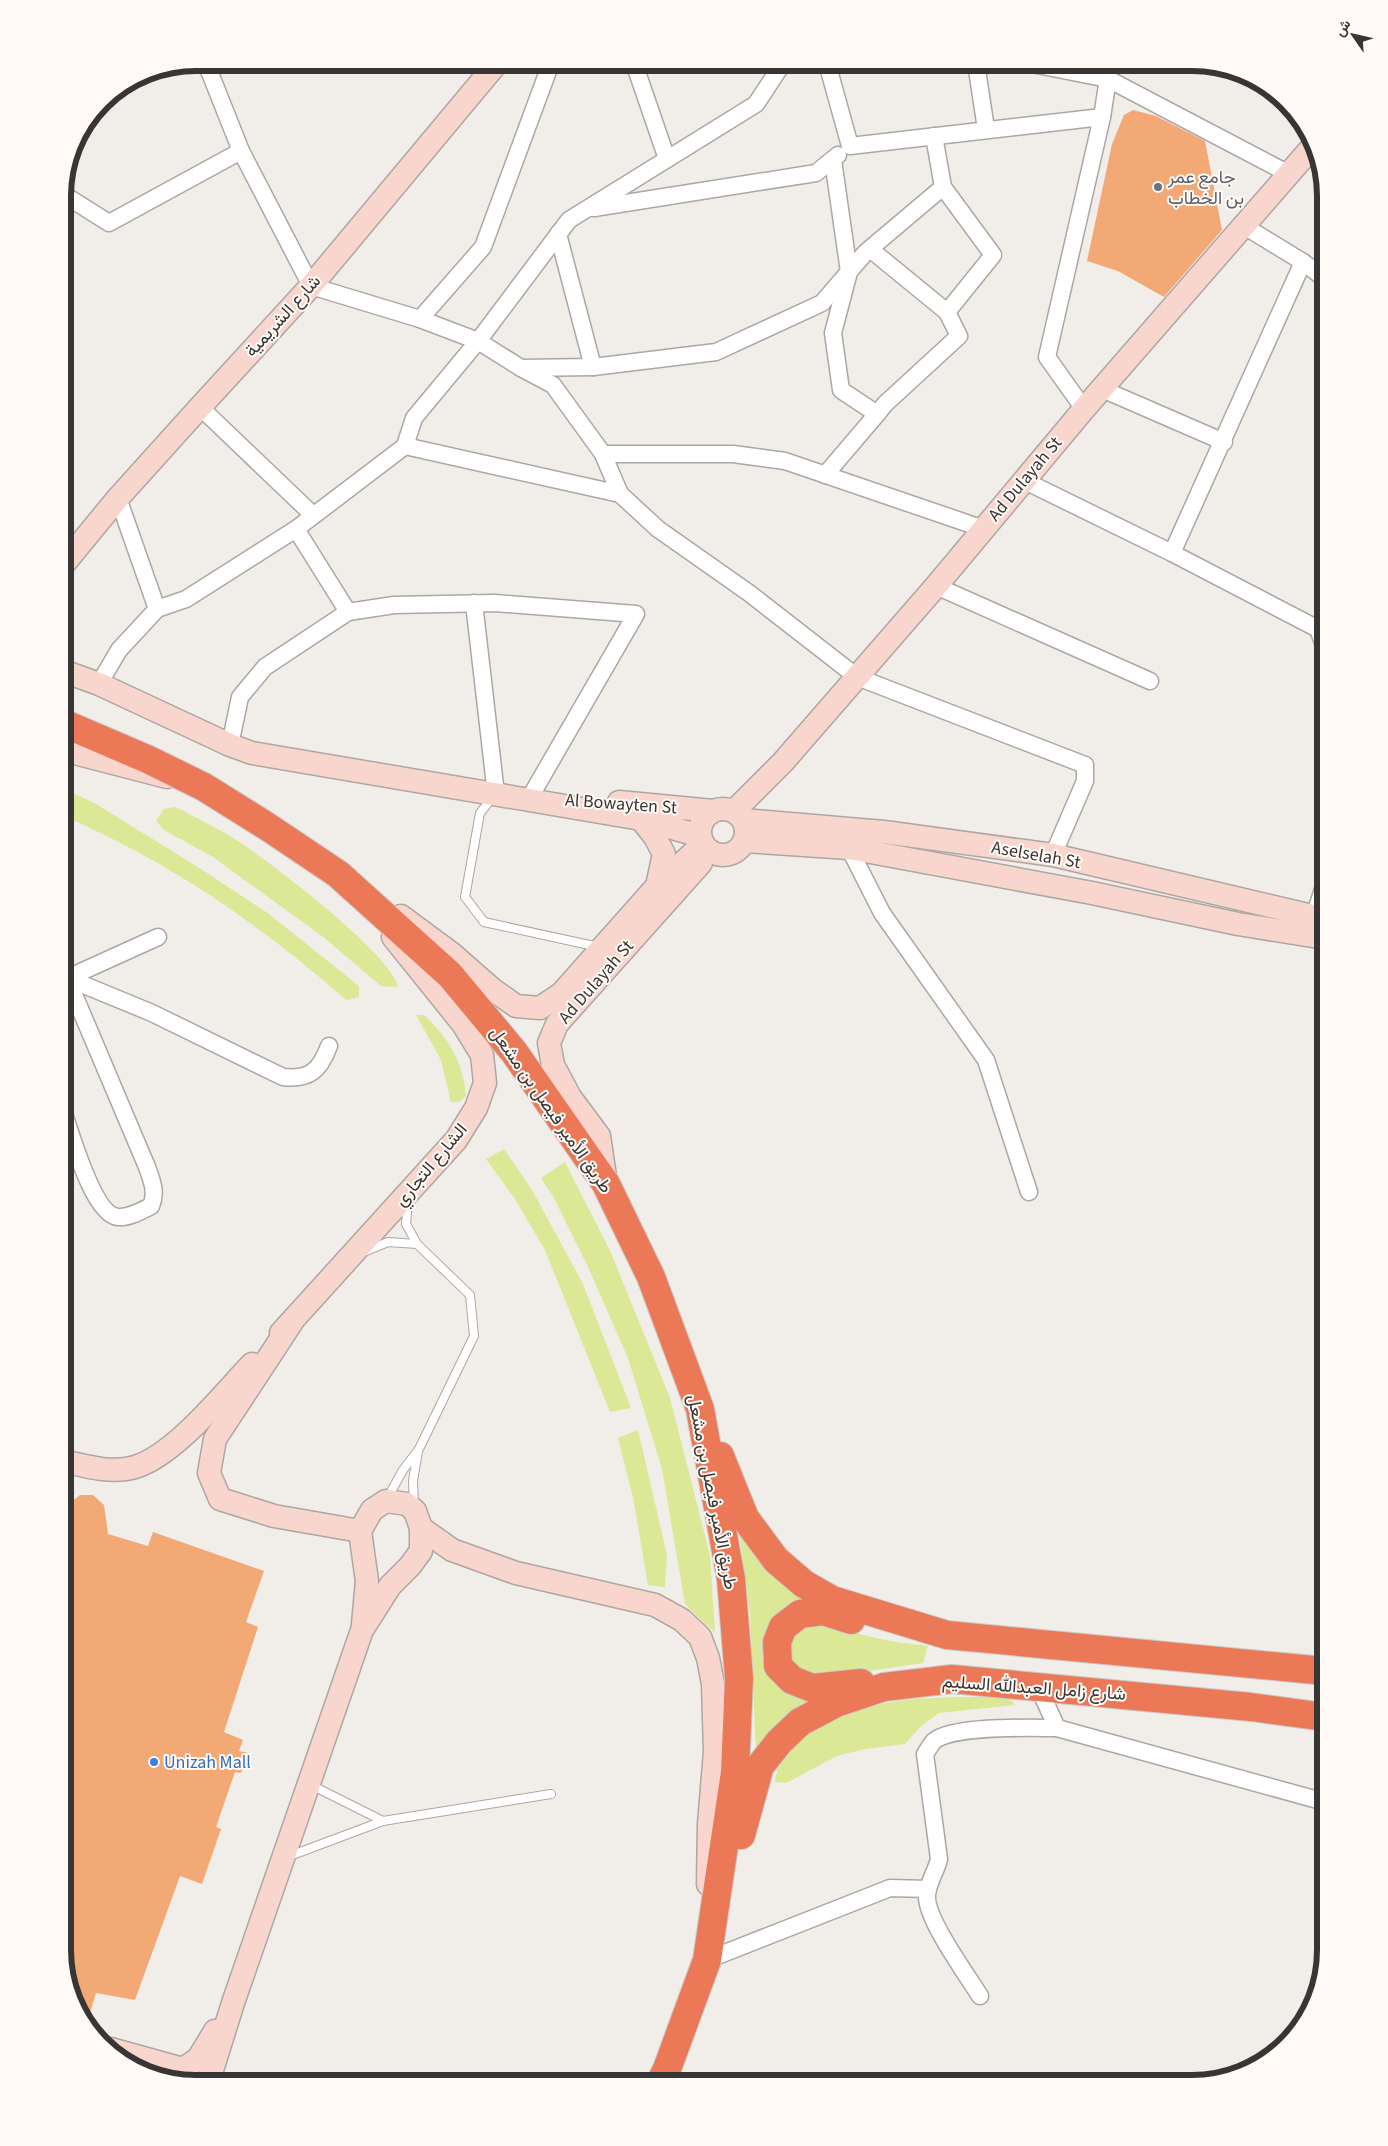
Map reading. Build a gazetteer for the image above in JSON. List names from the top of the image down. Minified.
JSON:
{"streets":{"highway":["طريق الأمير فيصل بن مشعل","شارع زامل العبدالله السليم"],"street":["شارع الشريمية","Ad Dulayah St","Al Bowayten St","Aselselah St","الشارع التجاري"]},"crossings":[["Ad Dulayah St","Al Bowayten St"],["Ad Dulayah St","Aselselah St"],["Ad Dulayah St","طريق الأمير فيصل بن مشعل"],["Al Bowayten St","Aselselah St"],["طريق الأمير فيصل بن مشعل","الشارع التجاري"],["طريق الأمير فيصل بن مشعل","شارع زامل العبدالله السليم"]],"places":["جامع عمر بن الخطاب","Unizah Mall"],"north":"top left"}
